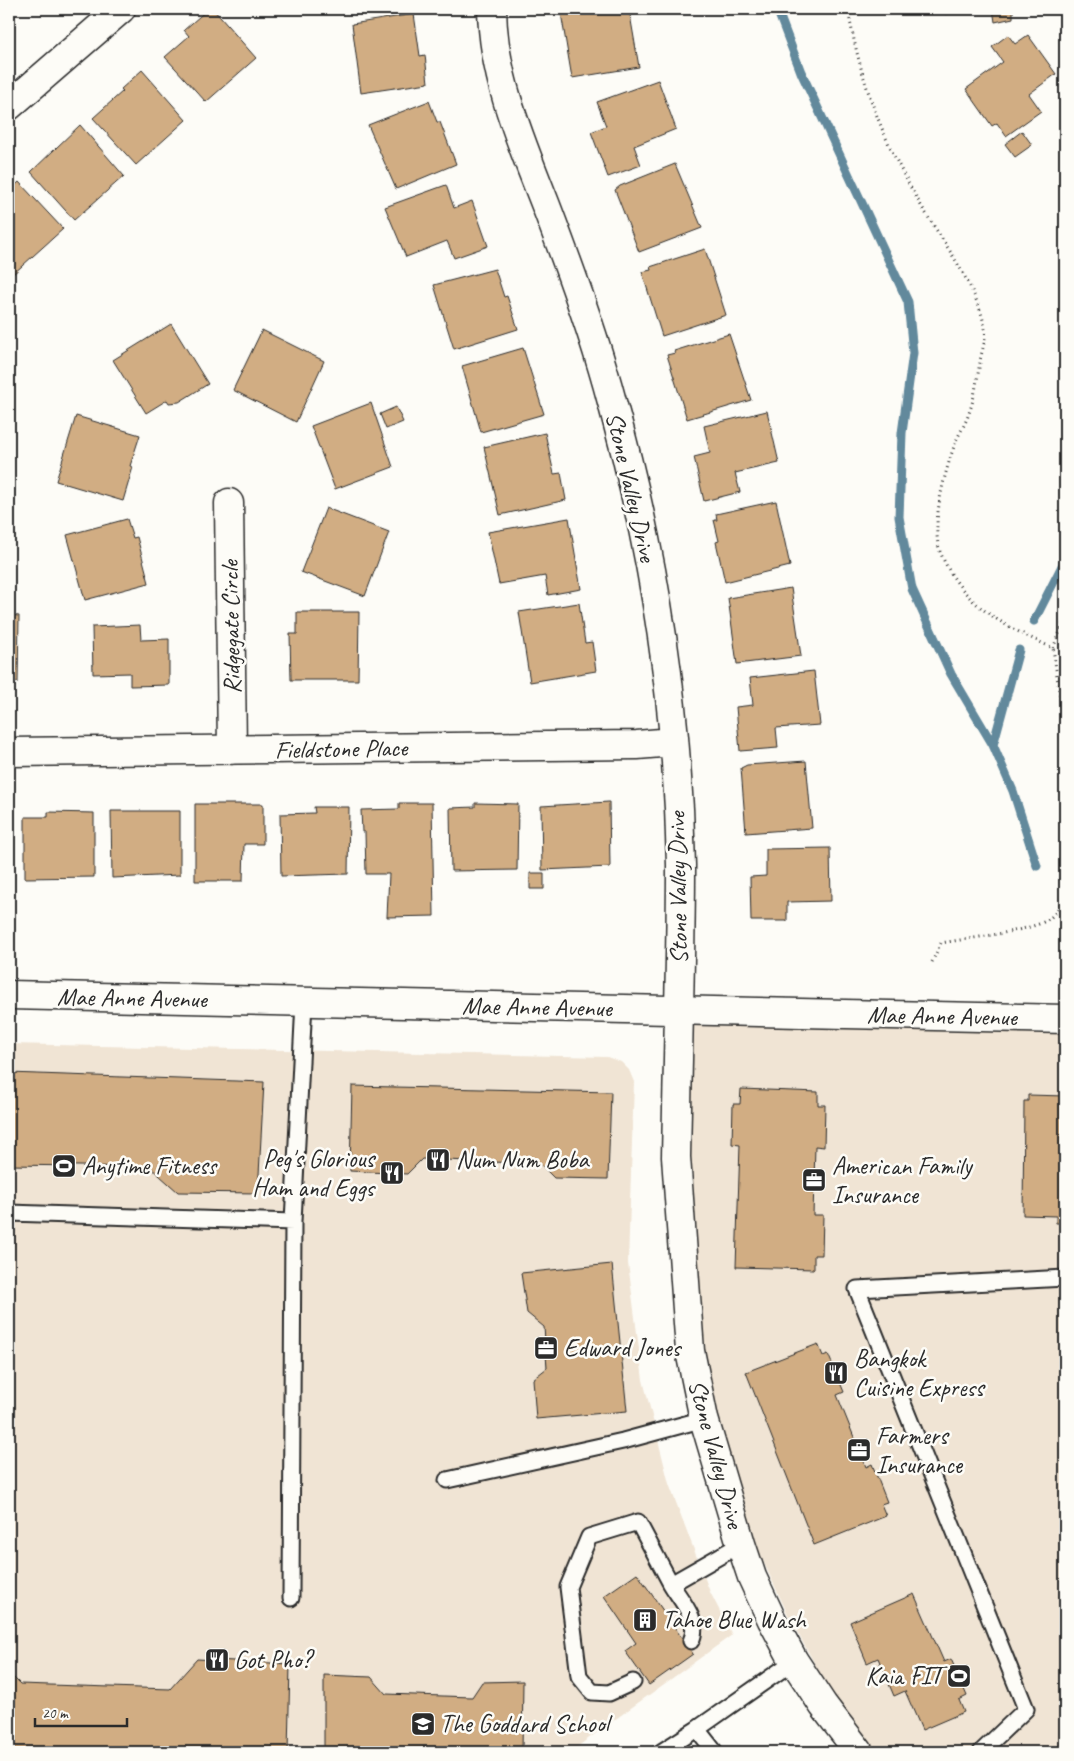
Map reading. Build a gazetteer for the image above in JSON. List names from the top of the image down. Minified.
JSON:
{"streets":{"street":["Stone Valley Drive","Ridgegate Circle","Fieldstone Place","Mae Anne Avenue"]},"crossings":[["Stone Valley Drive","Fieldstone Place"],["Stone Valley Drive","Mae Anne Avenue"],["Ridgegate Circle","Fieldstone Place"]],"places":{"restaurant":["Num Num Boba","Peg's Glorious Ham and Eggs","Bangkok Cuisine Express","Got Pho?"],"sports":["Anytime Fitness","Kaia FIT"],"office":["American Family Insurance","Edward Jones","Farmers Insurance"],"building":["Tahoe Blue Wash"],"school or university":["The Goddard School"]},"scale_bar":"20 m"}
